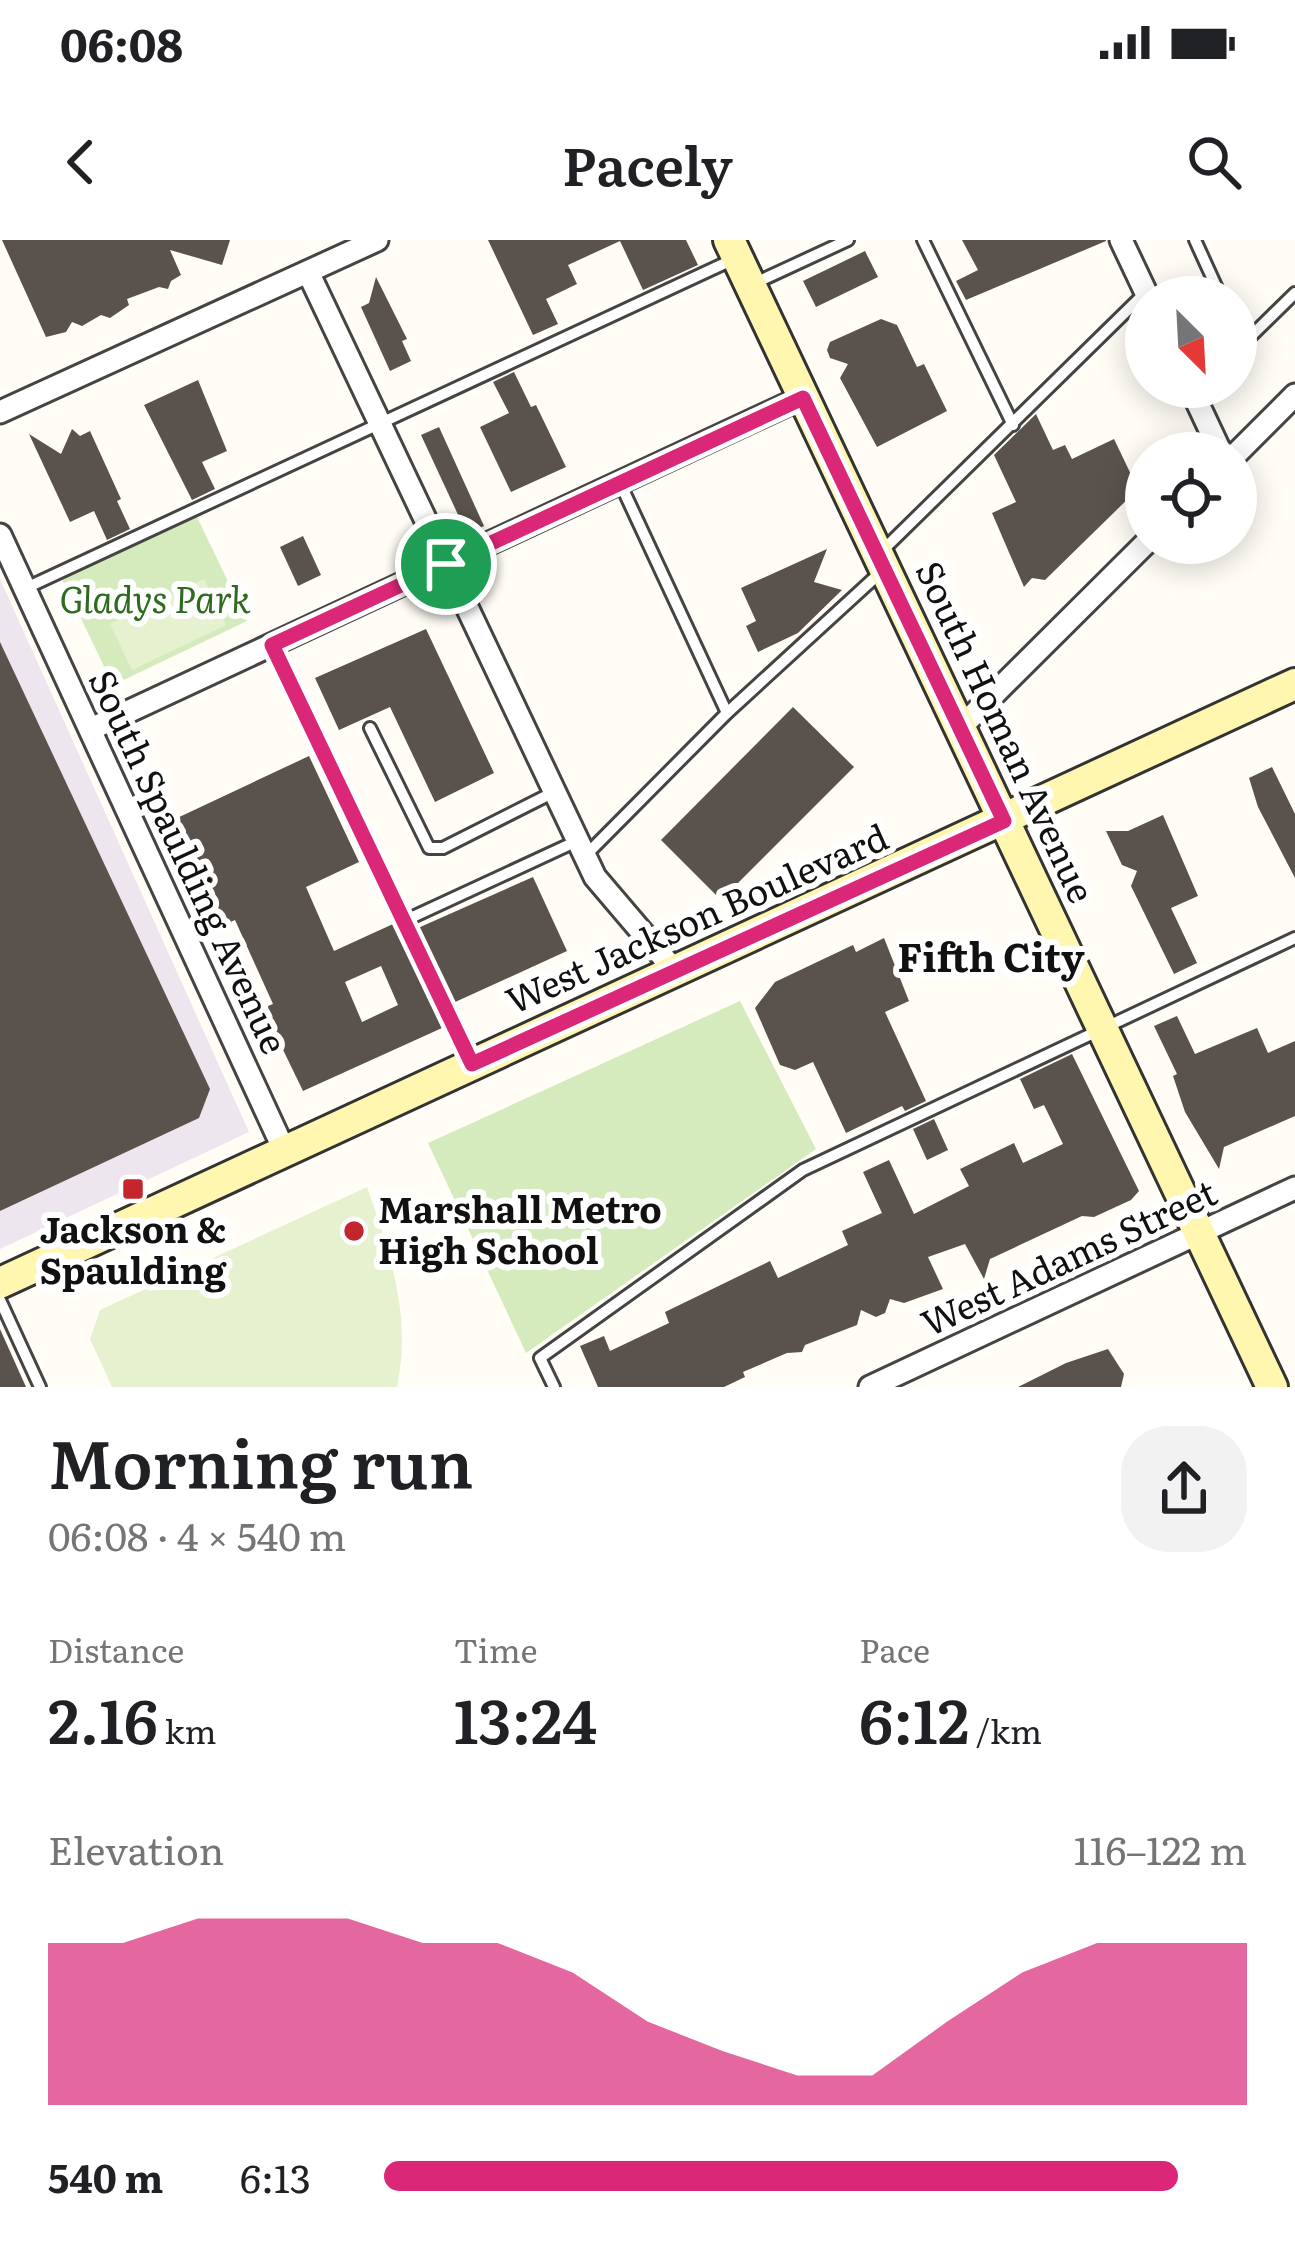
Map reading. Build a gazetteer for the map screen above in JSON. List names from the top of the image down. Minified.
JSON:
{"streets":{"street":["South Homan Avenue","South Spaulding Avenue","West Jackson Boulevard","West Adams Street"]},"crossings":[["South Homan Avenue","West Jackson Boulevard"],["South Homan Avenue","West Adams Street"],["South Spaulding Avenue","West Jackson Boulevard"]],"districts":["Fifth City"],"parks":["Gladys Park"],"places":{"transit":["Jackson & Spaulding"],"other":["Marshall Metro High School"]},"north":"bottom right","page":{"status":"06:08","header":"Pacely","heading":["Morning run","06:08 · 4 × 540 m"],"stats":[["Distance","2.16 km"],["Time","13:24"],["Pace","6:12 /km"]],"chart":["Elevation","116–122 m"],"list":[{"name":"540 m","note":"6:13"}]}}
